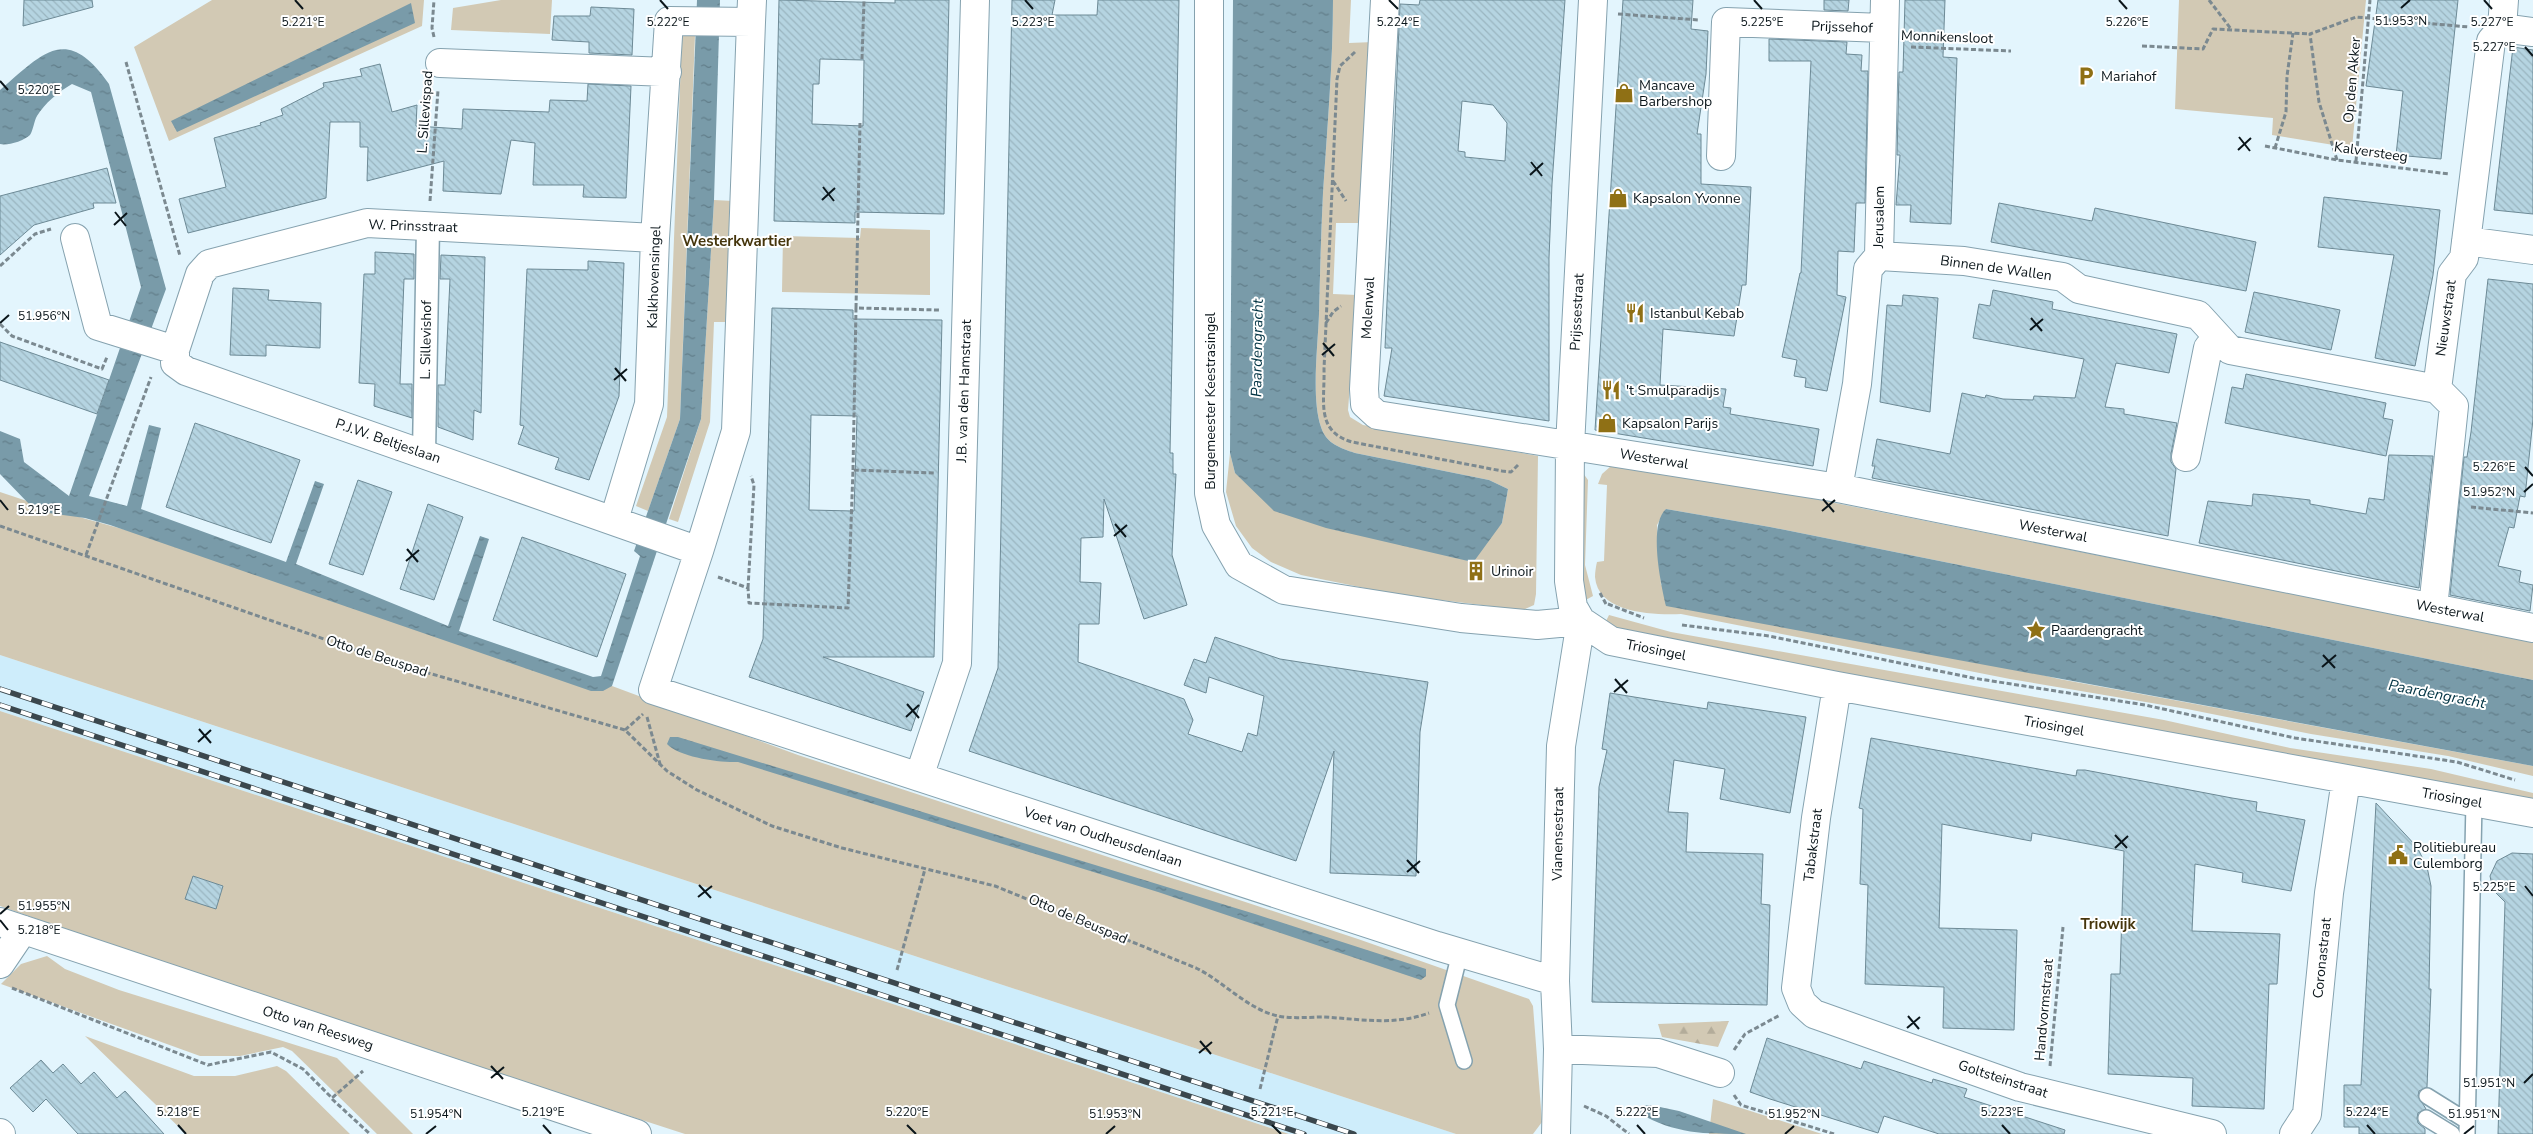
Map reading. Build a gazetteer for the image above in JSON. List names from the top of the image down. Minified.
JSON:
{"streets":{"street":["Prijssehof","Jerusalem","W. Prinsstraat","Binnen de Wallen","Kalkhovensingel","Molenwal","Prijssestraat","Nieuwstraat","L. Sillevishof","J.B. van den Hamstraat","Burgemeester Keestrasingel","P.J.W. Beltjeslaan","Westerwal","Triosingel","Vianensestraat","Voet van Oudheusdenlaan","Tabakstraat","Coronastraat","Otto van Reesweg","Goltsteinstraat"],"path":["Monnikensloot","Op den Akker","L. Sillevispad","Kalversteeg","Otto de Beuspad","Handvormstraat"]},"crossings":[["Prijssehof","Monnikensloot"],["Prijssehof","Jerusalem"],["Monnikensloot","Jerusalem"],["Op den Akker","Kalversteeg"],["L. Sillevispad","W. Prinsstraat"],["L. Sillevispad","L. Sillevishof"],["Kalversteeg","Nieuwstraat"],["Jerusalem","Binnen de Wallen"],["Jerusalem","Westerwal"],["W. Prinsstraat","Kalkhovensingel"],["W. Prinsstraat","L. Sillevishof"],["Binnen de Wallen","Nieuwstraat"],["Kalkhovensingel","P.J.W. Beltjeslaan"],["Kalkhovensingel","Voet van Oudheusdenlaan"],["Molenwal","Prijssestraat"],["Molenwal","Westerwal"],["Prijssestraat","Burgemeester Keestrasingel"],["Prijssestraat","Westerwal"],["Prijssestraat","Triosingel"],["Prijssestraat","Vianensestraat"],["L. Sillevishof","P.J.W. Beltjeslaan"],["J.B. van den Hamstraat","Voet van Oudheusdenlaan"],["Burgemeester Keestrasingel","Triosingel"],["Burgemeester Keestrasingel","Vianensestraat"],["Triosingel","Vianensestraat"],["Triosingel","Tabakstraat"],["Triosingel","Coronastraat"],["Vianensestraat","Voet van Oudheusdenlaan"],["Tabakstraat","Goltsteinstraat"],["Handvormstraat","Goltsteinstraat"]],"districts":["Westerkwartier","Triowijk"],"water":["Paardengracht"],"places":{"parking":["Mariahof"],"shop":["Mancave Barbershop","Kapsalon Yvonne","Kapsalon Parijs"],"restaurant":["Istanbul Kebab","'t Smulparadijs"],"building":["Urinoir"],"place":["Paardengracht"],"public building":["Politiebureau Culemborg"]},"coordinates":["51.953°N","5.221°E","5.222°E","5.223°E","5.224°E","5.225°E","5.226°E","5.227°E","5.220°E","51.956°N","51.952°N","5.219°E","51.955°N","5.218°E","51.951°N","51.954°N"]}
